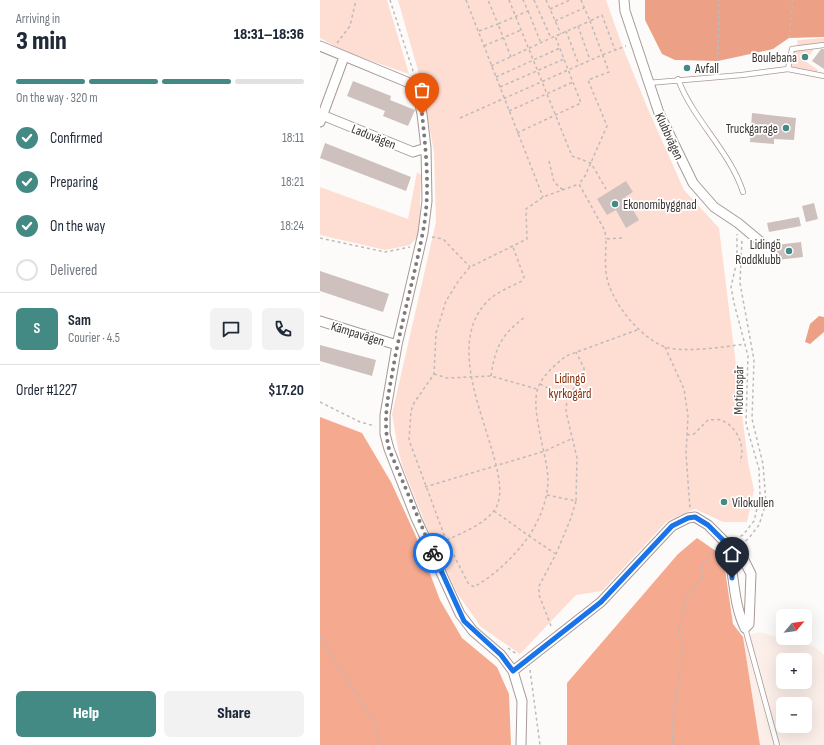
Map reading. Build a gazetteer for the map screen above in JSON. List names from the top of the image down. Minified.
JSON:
{"streets":{"street":["Laduvägen","Klubbvägen","Kämpavägen"],"path":["Motionspår"]},"crossings":[["Klubbvägen","Motionspår"]],"parks":["Lidingö kyrkogård"],"places":["Boulebana","Avfall","Truckgarage","Ekonomibyggnad","Lidingö Roddklubb","Vilokullen"],"north":"top right","page":{"heading":["3 min","Arriving in","18:31–18:36"],"panel":["Sam","Courier · 4.5","Order #1227","$17.20"],"bar":"On the way · 320 m","list":[["Confirmed","18:11"],["Preparing","18:21"],["On the way","18:24"],"Delivered"],"round":"S","map_buttons":["+","−"],"buttons":["Help","Share"]}}
